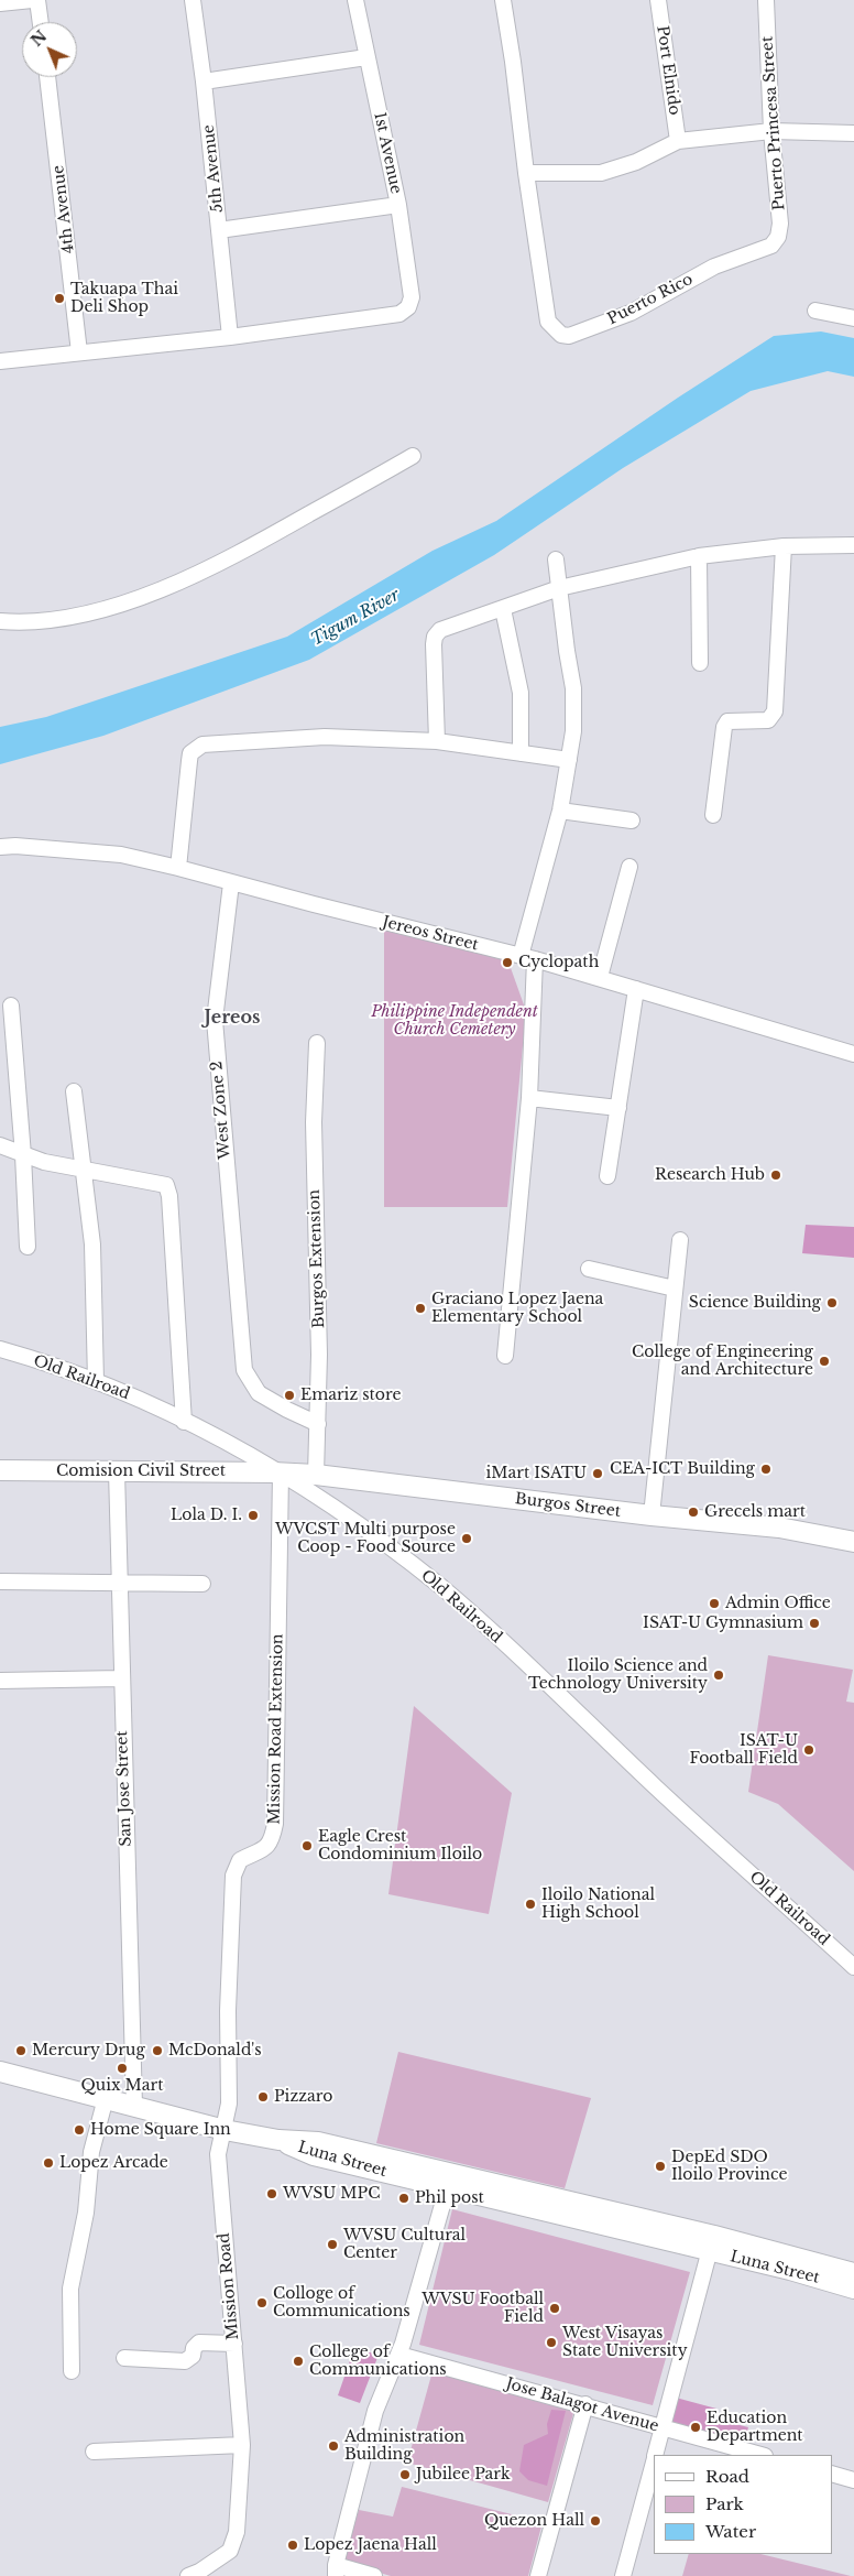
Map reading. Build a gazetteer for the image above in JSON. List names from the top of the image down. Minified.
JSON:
{"streets":{"main road":["Comision Civil Street","Burgos Street","Luna Street"],"street":["Port Elnido","Puerto Princesa Street","1st Avenue","5th Avenue","4th Avenue","Puerto Rico","Jereos Street","West Zone 2","Burgos Extension","Old Railroad","Mission Road Extension","San Jose Street","Mission Road","Jose Balagot Avenue"]},"crossings":[["Puerto Princesa Street","Puerto Rico"],["1st Avenue","5th Avenue"],["Jereos Street","West Zone 2"],["West Zone 2","Burgos Extension"],["Burgos Extension","Burgos Street"],["Old Railroad","Comision Civil Street"],["Old Railroad","Burgos Street"],["Old Railroad","Mission Road Extension"],["Comision Civil Street","Burgos Street"],["Comision Civil Street","Mission Road Extension"],["Comision Civil Street","San Jose Street"],["Burgos Street","Mission Road Extension"],["Mission Road Extension","Luna Street"],["Mission Road Extension","Mission Road"],["San Jose Street","Luna Street"],["Luna Street","Mission Road"]],"districts":["Jereos"],"water":["Tigum River"],"parks":["Philippine Independent Church Cemetery"],"places":["Takuapa Thai Deli Shop","Cyclopath","Research Hub","Science Building","Graciano Lopez Jaena Elementary School","College of Engineering and Architecture","Emariz store","CEA-ICT Building","iMart ISATU","Grecels mart","Lola D. I.","WVCST Multi purpose Coop - Food Source","Admin Office","ISAT-U Gymnasium","Iloilo Science and Technology University","ISAT-U Football Field","Eagle Crest Condominium Iloilo","Iloilo National High School","Mercury Drug","McDonald's","Quix Mart","Pizzaro","Home Square Inn","Lopez Arcade","DepEd SDO Iloilo Province","WVSU MPC","Phil post","WVSU Cultural Center","Colloge of Communications","WVSU Football Field","West Visayas State University","College of Communications","Education Department","Administration Building","Jubilee Park","Quezon Hall","Lopez Jaena Hall"],"legend":["Road","Park","Water"],"north":"top left"}
